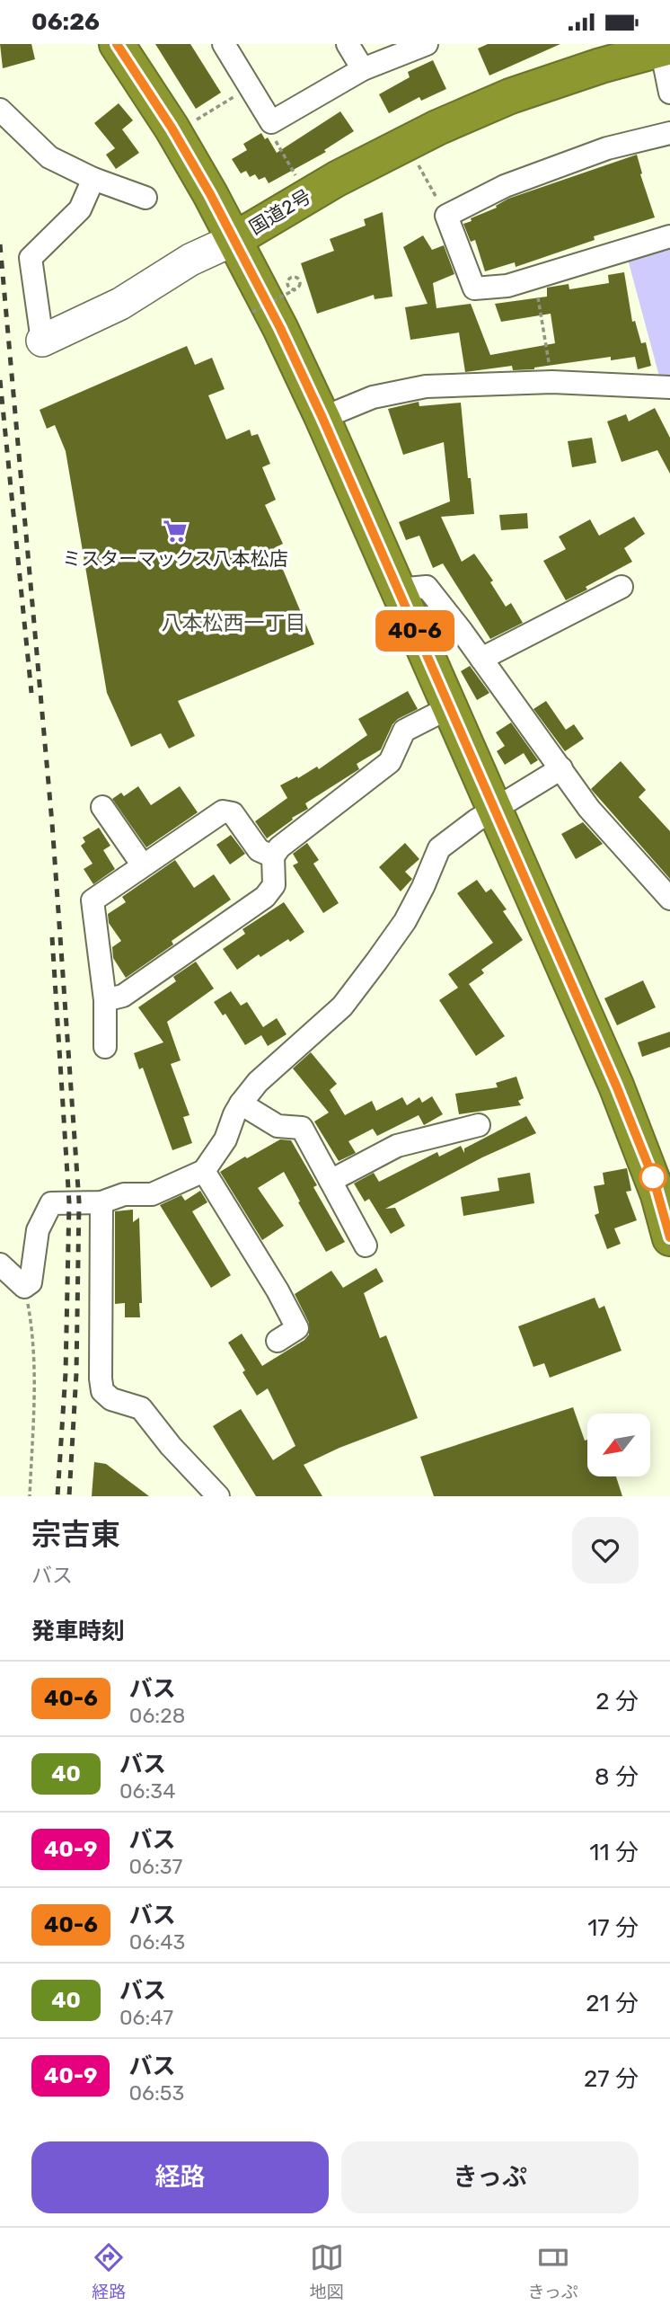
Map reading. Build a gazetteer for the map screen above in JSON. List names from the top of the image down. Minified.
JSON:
{"streets":{"highway":["国道2号"]},"districts":["八本松西一丁目"],"places":{"supermarket":["ミスターマックス八本松店"]},"lines":["bus line 40-6"],"north":"bottom left","page":{"status":"06:26","on_map":"40-6","heading":[["宗吉東","バス"],"発車時刻"],"list":[{"mark":"40-6","name":"バス","note":"06:28","value":"2 分"},{"mark":"40","name":"バス","note":"06:34","value":"8 分"},{"mark":"40-9","name":"バス","note":"06:37","value":"11 分"},{"mark":"40-6","name":"バス","note":"06:43","value":"17 分"},{"mark":"40","name":"バス","note":"06:47","value":"21 分"},{"mark":"40-9","name":"バス","note":"06:53","value":"27 分"}],"buttons":["経路","きっぷ"],"tabs":["経路","地図","きっぷ"]}}
